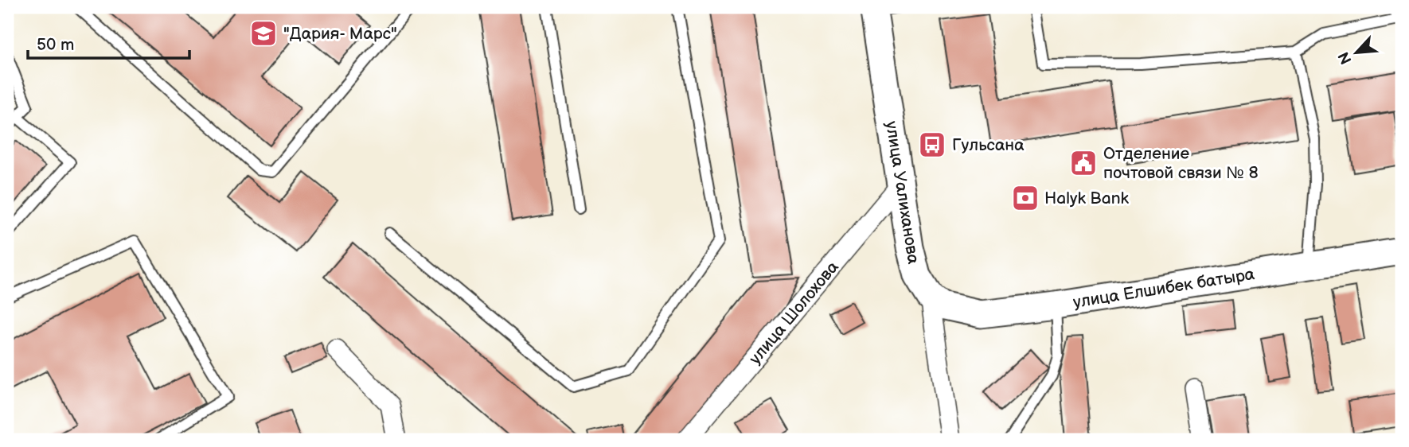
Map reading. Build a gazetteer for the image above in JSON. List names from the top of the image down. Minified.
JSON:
{"streets":{"main road":["улица Уалиханова","улица Елшибек батыра"],"street":["улица Шолохова"]},"crossings":[["улица Уалиханова","улица Елшибек батыра"],["улица Уалиханова","улица Шолохова"]],"places":{"school or university":["\"Дария- Марс\""],"bus stop":["Гульсана"],"public building":["Отделение почтовой связи № 8"],"bank":["Halyk Bank"]},"scale_bar":"50 m","north":"bottom left"}
